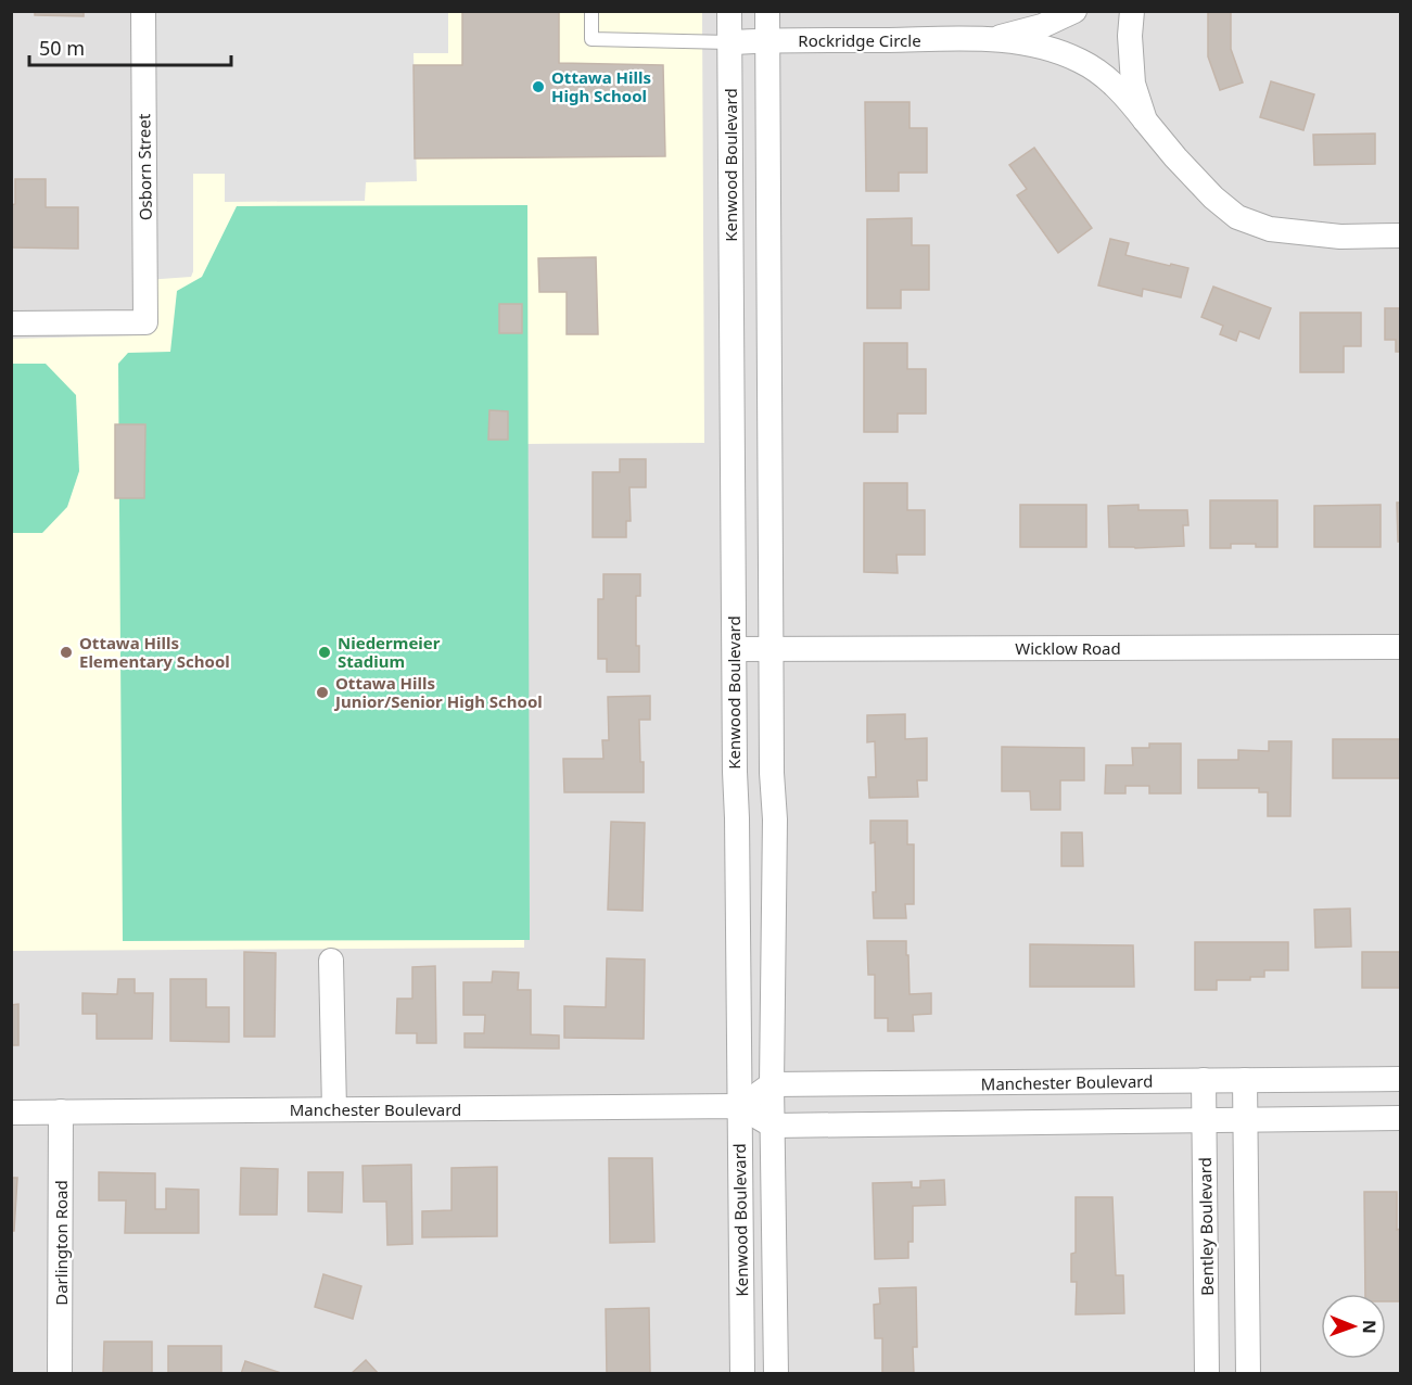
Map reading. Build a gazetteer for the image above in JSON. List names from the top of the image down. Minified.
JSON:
{"streets":{"street":["Rockridge Circle","Kenwood Boulevard","Osborn Street","Wicklow Road","Manchester Boulevard","Bentley Boulevard","Darlington Road"]},"crossings":[["Rockridge Circle","Kenwood Boulevard"],["Kenwood Boulevard","Wicklow Road"],["Kenwood Boulevard","Manchester Boulevard"],["Manchester Boulevard","Bentley Boulevard"],["Manchester Boulevard","Darlington Road"]],"places":["Ottawa Hills High School","Ottawa Hills Elementary School","Niedermeier Stadium","Ottawa Hills Junior/Senior High School"],"scale_bar":"50 m","north":"right"}
